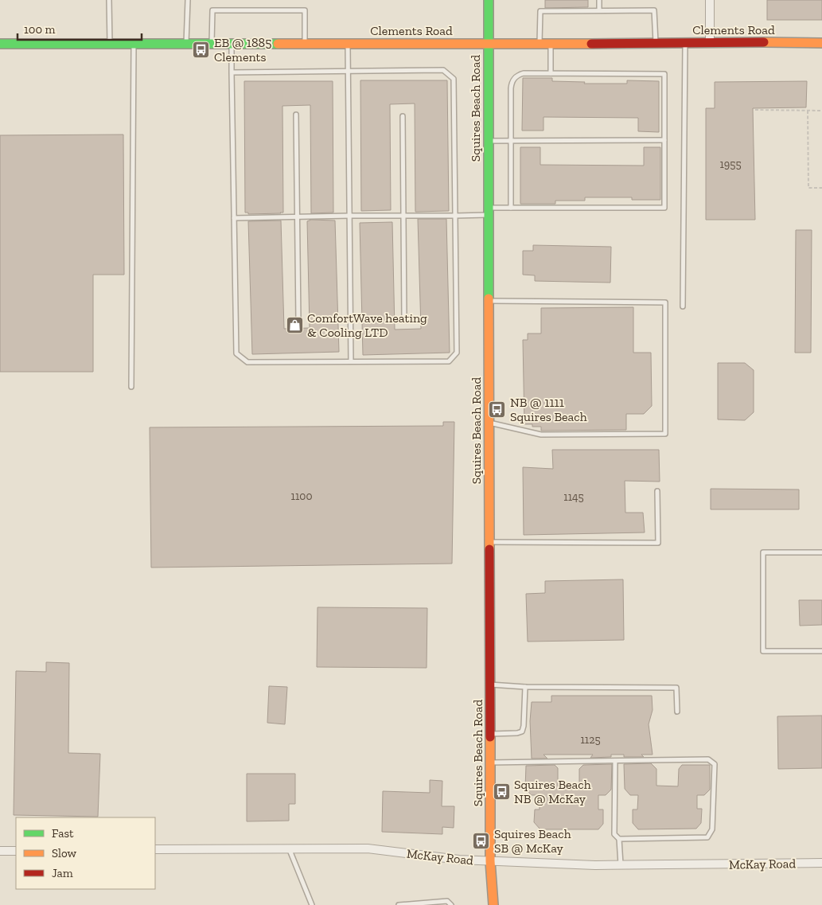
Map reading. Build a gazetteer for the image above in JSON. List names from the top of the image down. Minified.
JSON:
{"streets":{"street":["Clements Road","Squires Beach Road","McKay Road"]},"crossings":[["Clements Road","Squires Beach Road"],["Squires Beach Road","McKay Road"]],"places":{"bus stop":["EB @ 1885 Clements","NB @ 1111 Squires Beach","Squires Beach NB @ McKay","Squires Beach SB @ McKay"],"shop":["ComfortWave heating & Cooling LTD"]},"house_numbers":["1955","1100","1145","1125"],"legend":["Fast","Slow","Jam"],"scale_bar":"100 m"}
